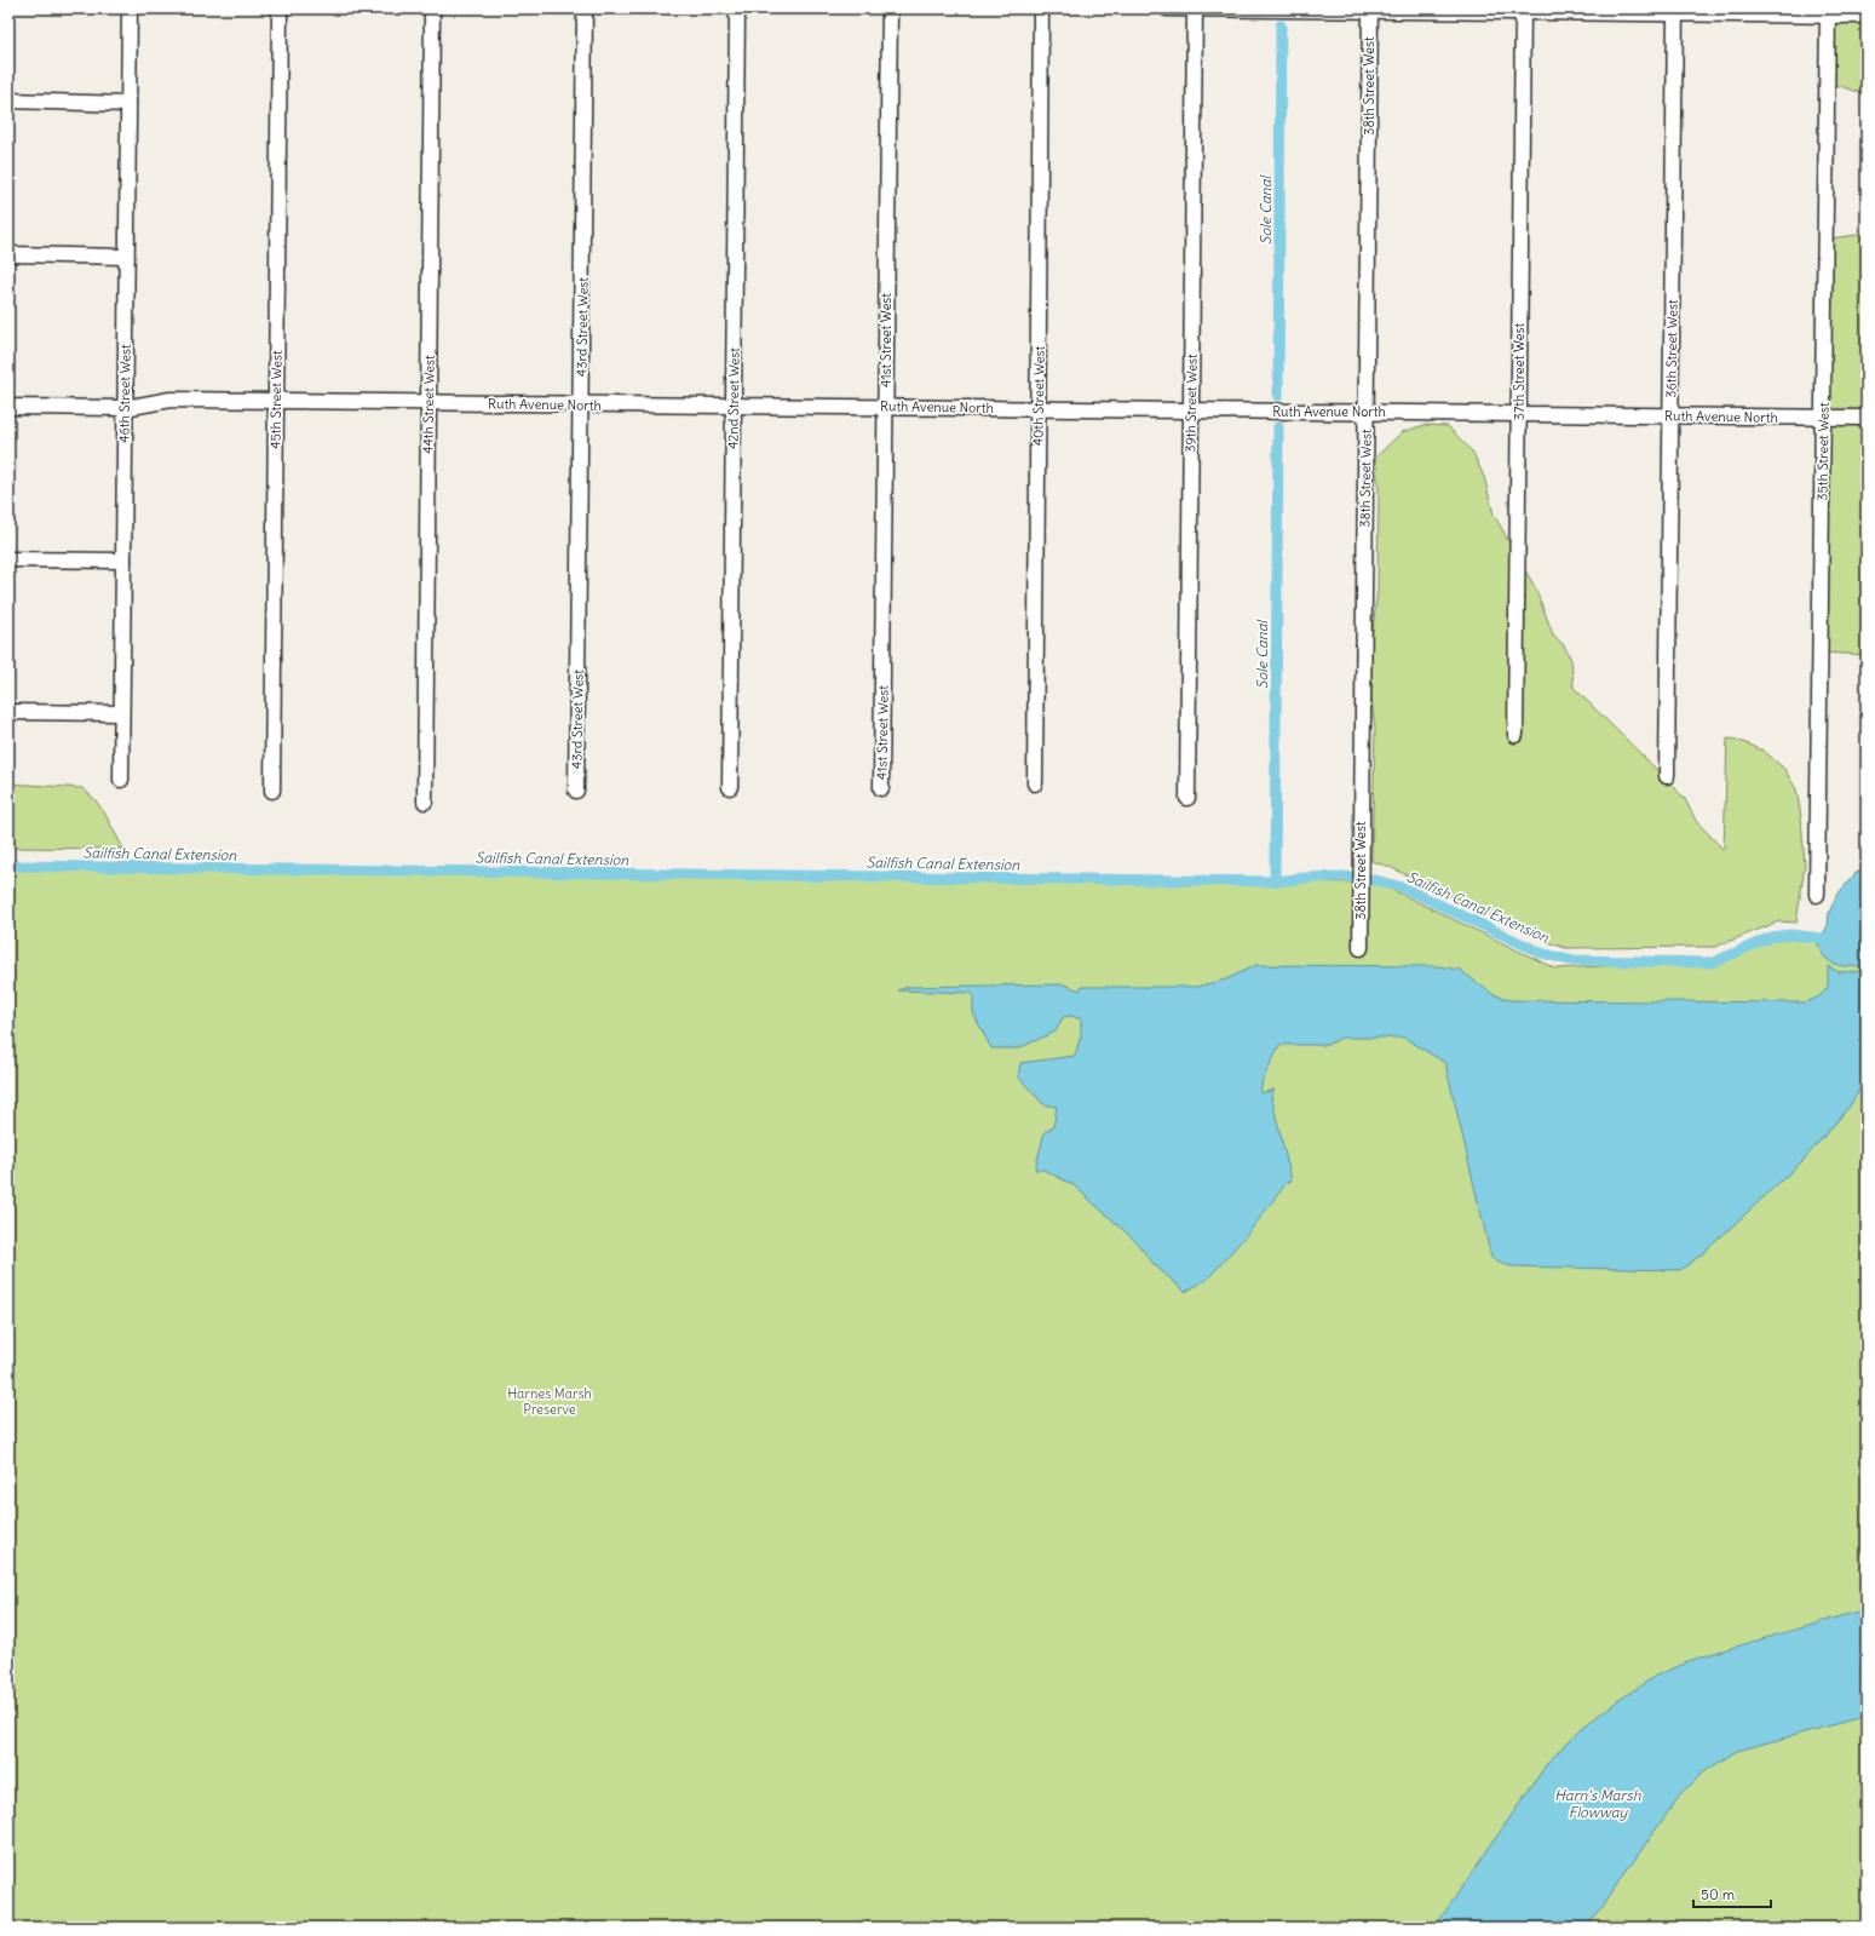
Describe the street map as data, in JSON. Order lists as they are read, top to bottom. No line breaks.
{"streets":{"street":["38th Street West","43rd Street West","41st Street West","36th Street West","37th Street West","46th Street West","40th Street West","42nd Street West","45th Street West","39th Street West","44th Street West","Ruth Avenue North","35th Street West"]},"crossings":[["38th Street West","Ruth Avenue North"],["43rd Street West","Ruth Avenue North"],["41st Street West","Ruth Avenue North"],["36th Street West","Ruth Avenue North"],["37th Street West","Ruth Avenue North"],["46th Street West","Ruth Avenue North"],["40th Street West","Ruth Avenue North"],["42nd Street West","Ruth Avenue North"],["45th Street West","Ruth Avenue North"],["39th Street West","Ruth Avenue North"],["44th Street West","Ruth Avenue North"],["Ruth Avenue North","35th Street West"]],"water":["Sole Canal","Sailfish Canal Extension","Harn's Marsh Flowway"],"parks":["Harnes Marsh Preserve"],"scale_bar":"50 m"}
